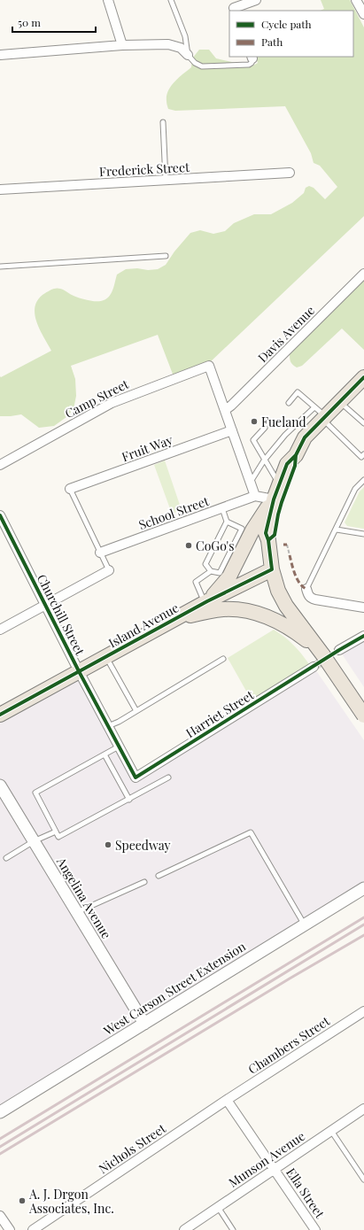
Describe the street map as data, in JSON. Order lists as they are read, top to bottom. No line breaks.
{"streets":{"main road":["Island Avenue"],"street":["Frederick Street","Davis Avenue","Camp Street","Fruit Way","School Street","Churchill Street","Harriet Street","Angelina Avenue","West Carson Street Extension","Chambers Street","Nichols Street","Munson Avenue","Ella Street"]},"crossings":[["Davis Avenue","Camp Street"],["Churchill Street","Island Avenue"],["Churchill Street","Harriet Street"],["Angelina Avenue","West Carson Street Extension"],["Chambers Street","Nichols Street"],["Chambers Street","Ella Street"],["Nichols Street","Ella Street"],["Munson Avenue","Ella Street"]],"places":["Fueland","CoGo's","Speedway","A. J. Drgon Associates, Inc."],"legend":["Cycle path","Path"],"scale_bar":"50 m"}
